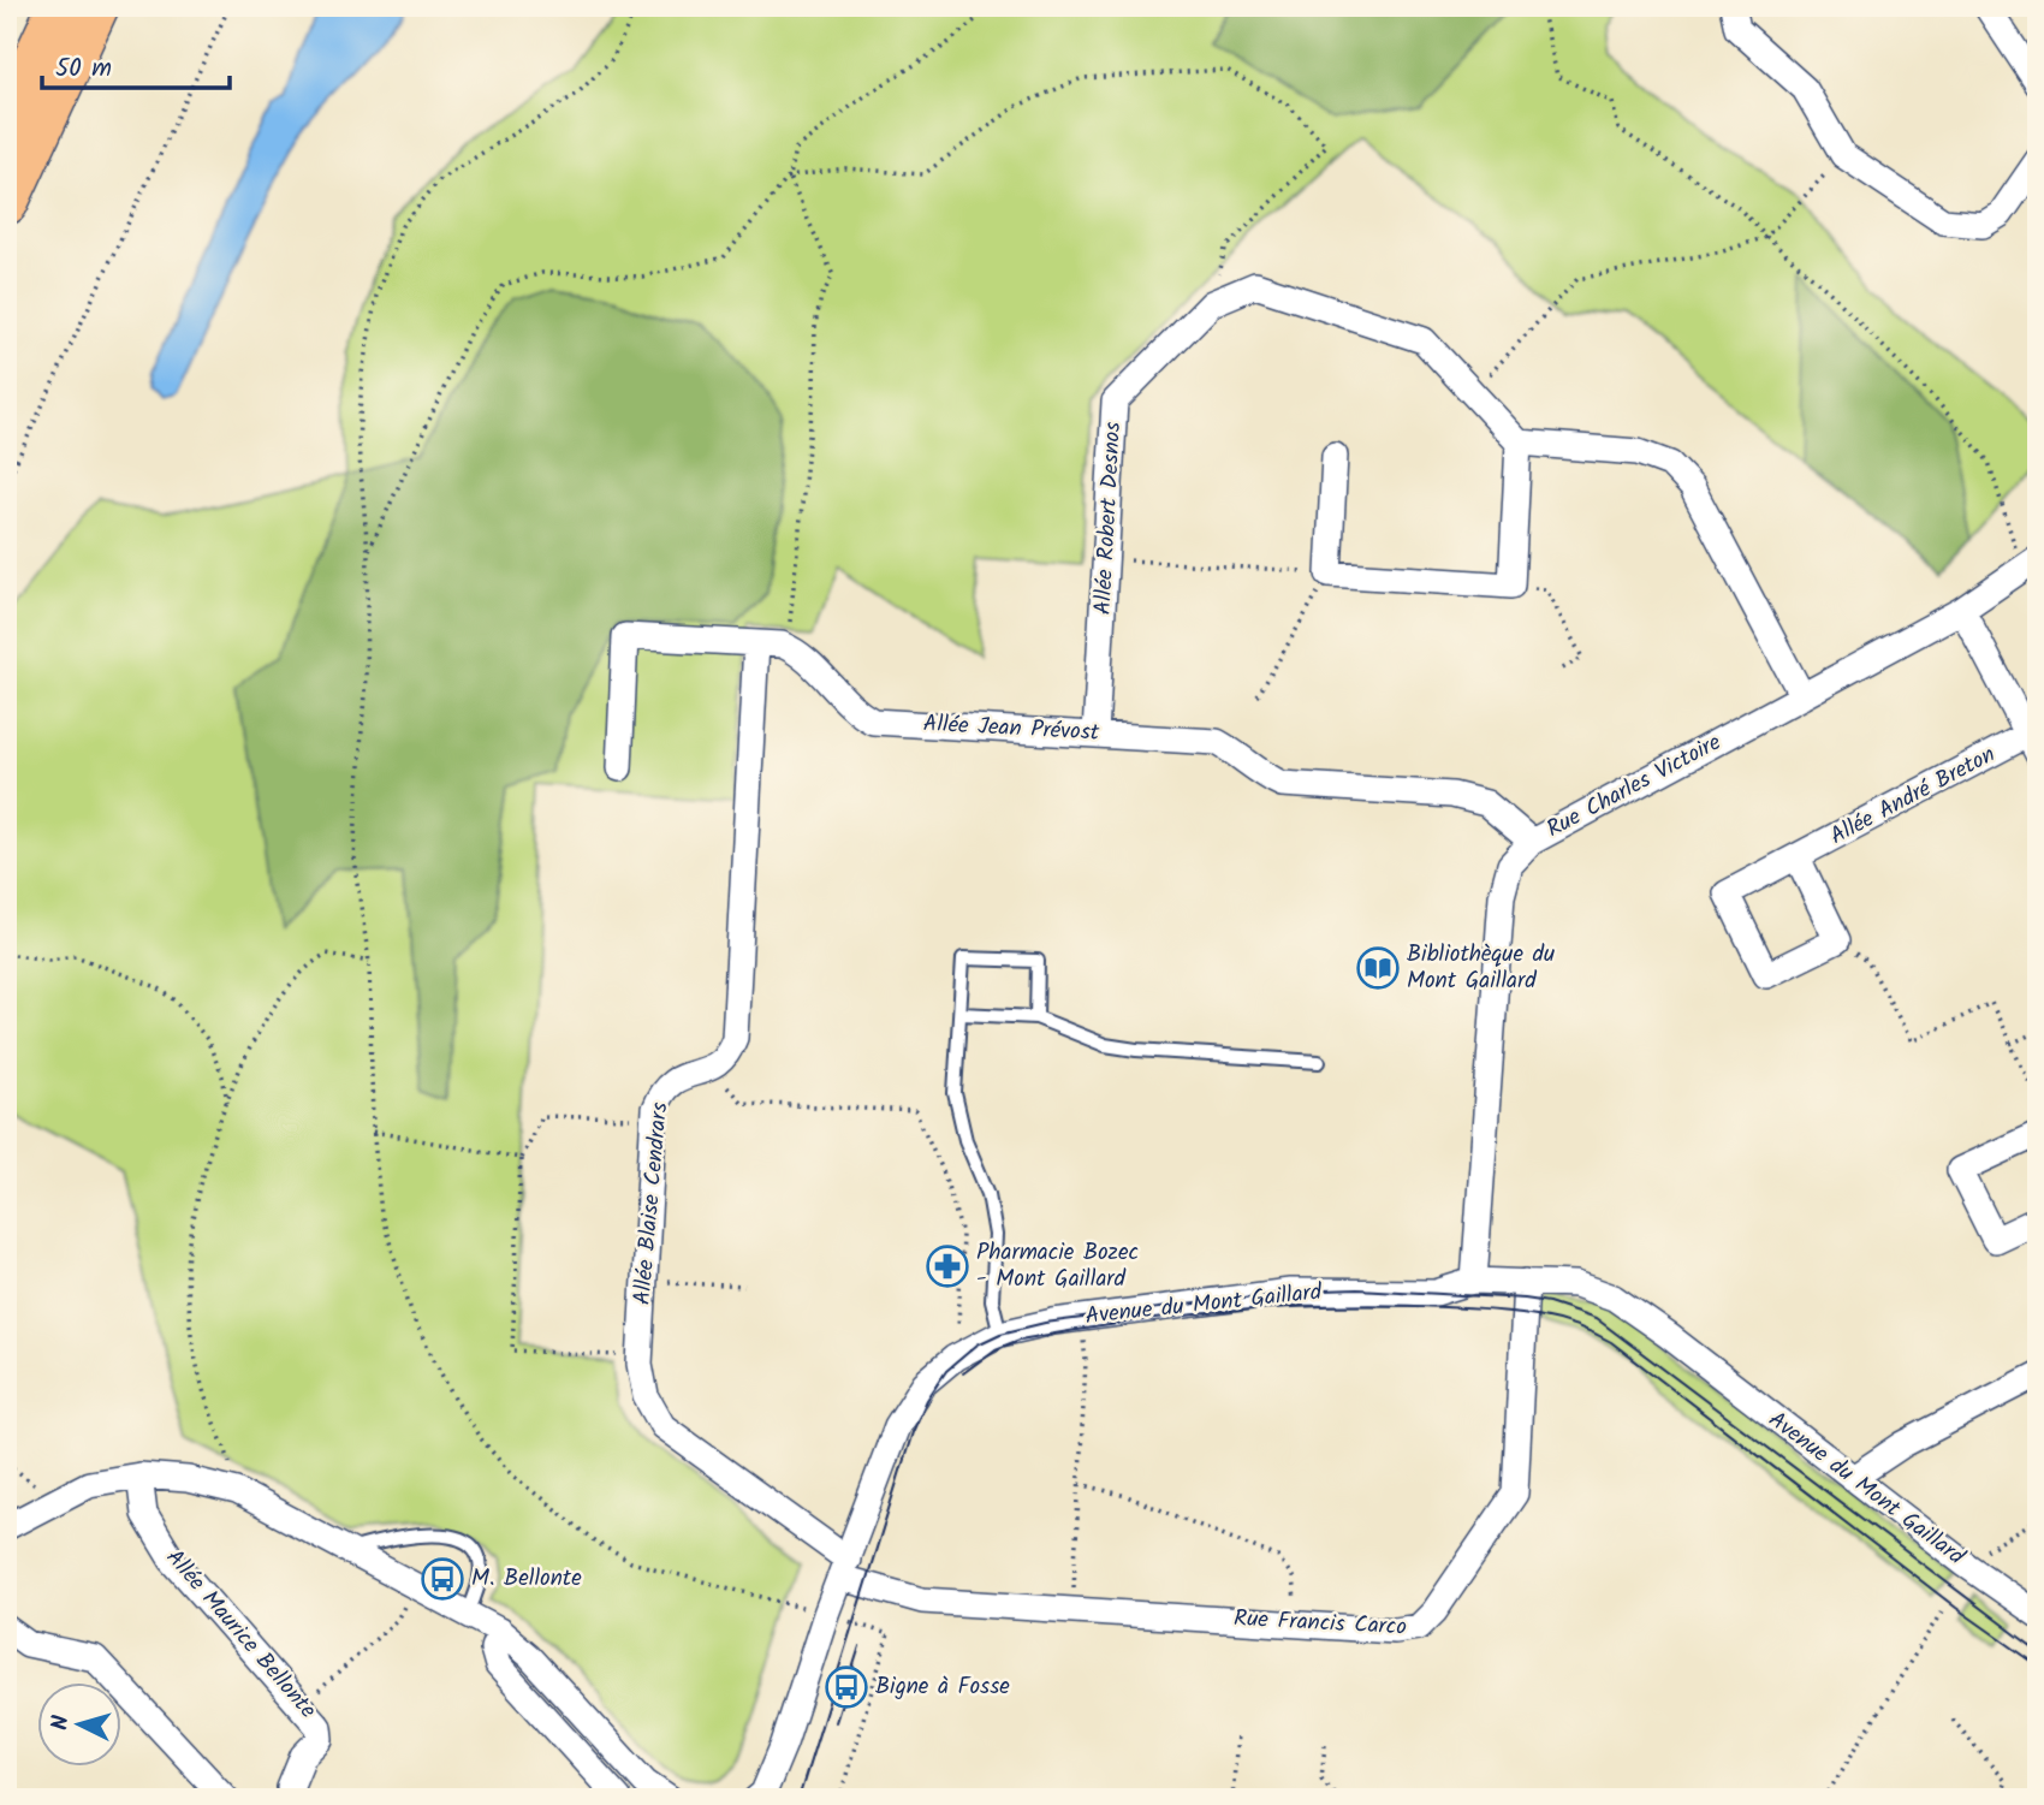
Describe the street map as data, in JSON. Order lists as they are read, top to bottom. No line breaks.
{"streets":{"street":["Allée Robert Desnos","Allée Jean Prévost","Rue Charles Victoire","Allée André Breton","Allée Blaise Cendrars","Avenue du Mont Gaillard","Rue Francis Carco","Allée Maurice Bellonte"]},"crossings":[["Allée Robert Desnos","Allée Jean Prévost"],["Allée Jean Prévost","Rue Charles Victoire"],["Rue Charles Victoire","Avenue du Mont Gaillard"],["Allée Blaise Cendrars","Avenue du Mont Gaillard"],["Allée Blaise Cendrars","Rue Francis Carco"],["Avenue du Mont Gaillard","Rue Francis Carco"]],"places":{"library":["Bibliothèque du Mont Gaillard"],"pharmacy":["Pharmacie Bozec - Mont Gaillard"],"bus stop":["M. Bellonte","Bigne à Fosse"]},"scale_bar":"50 m","north":"left"}
